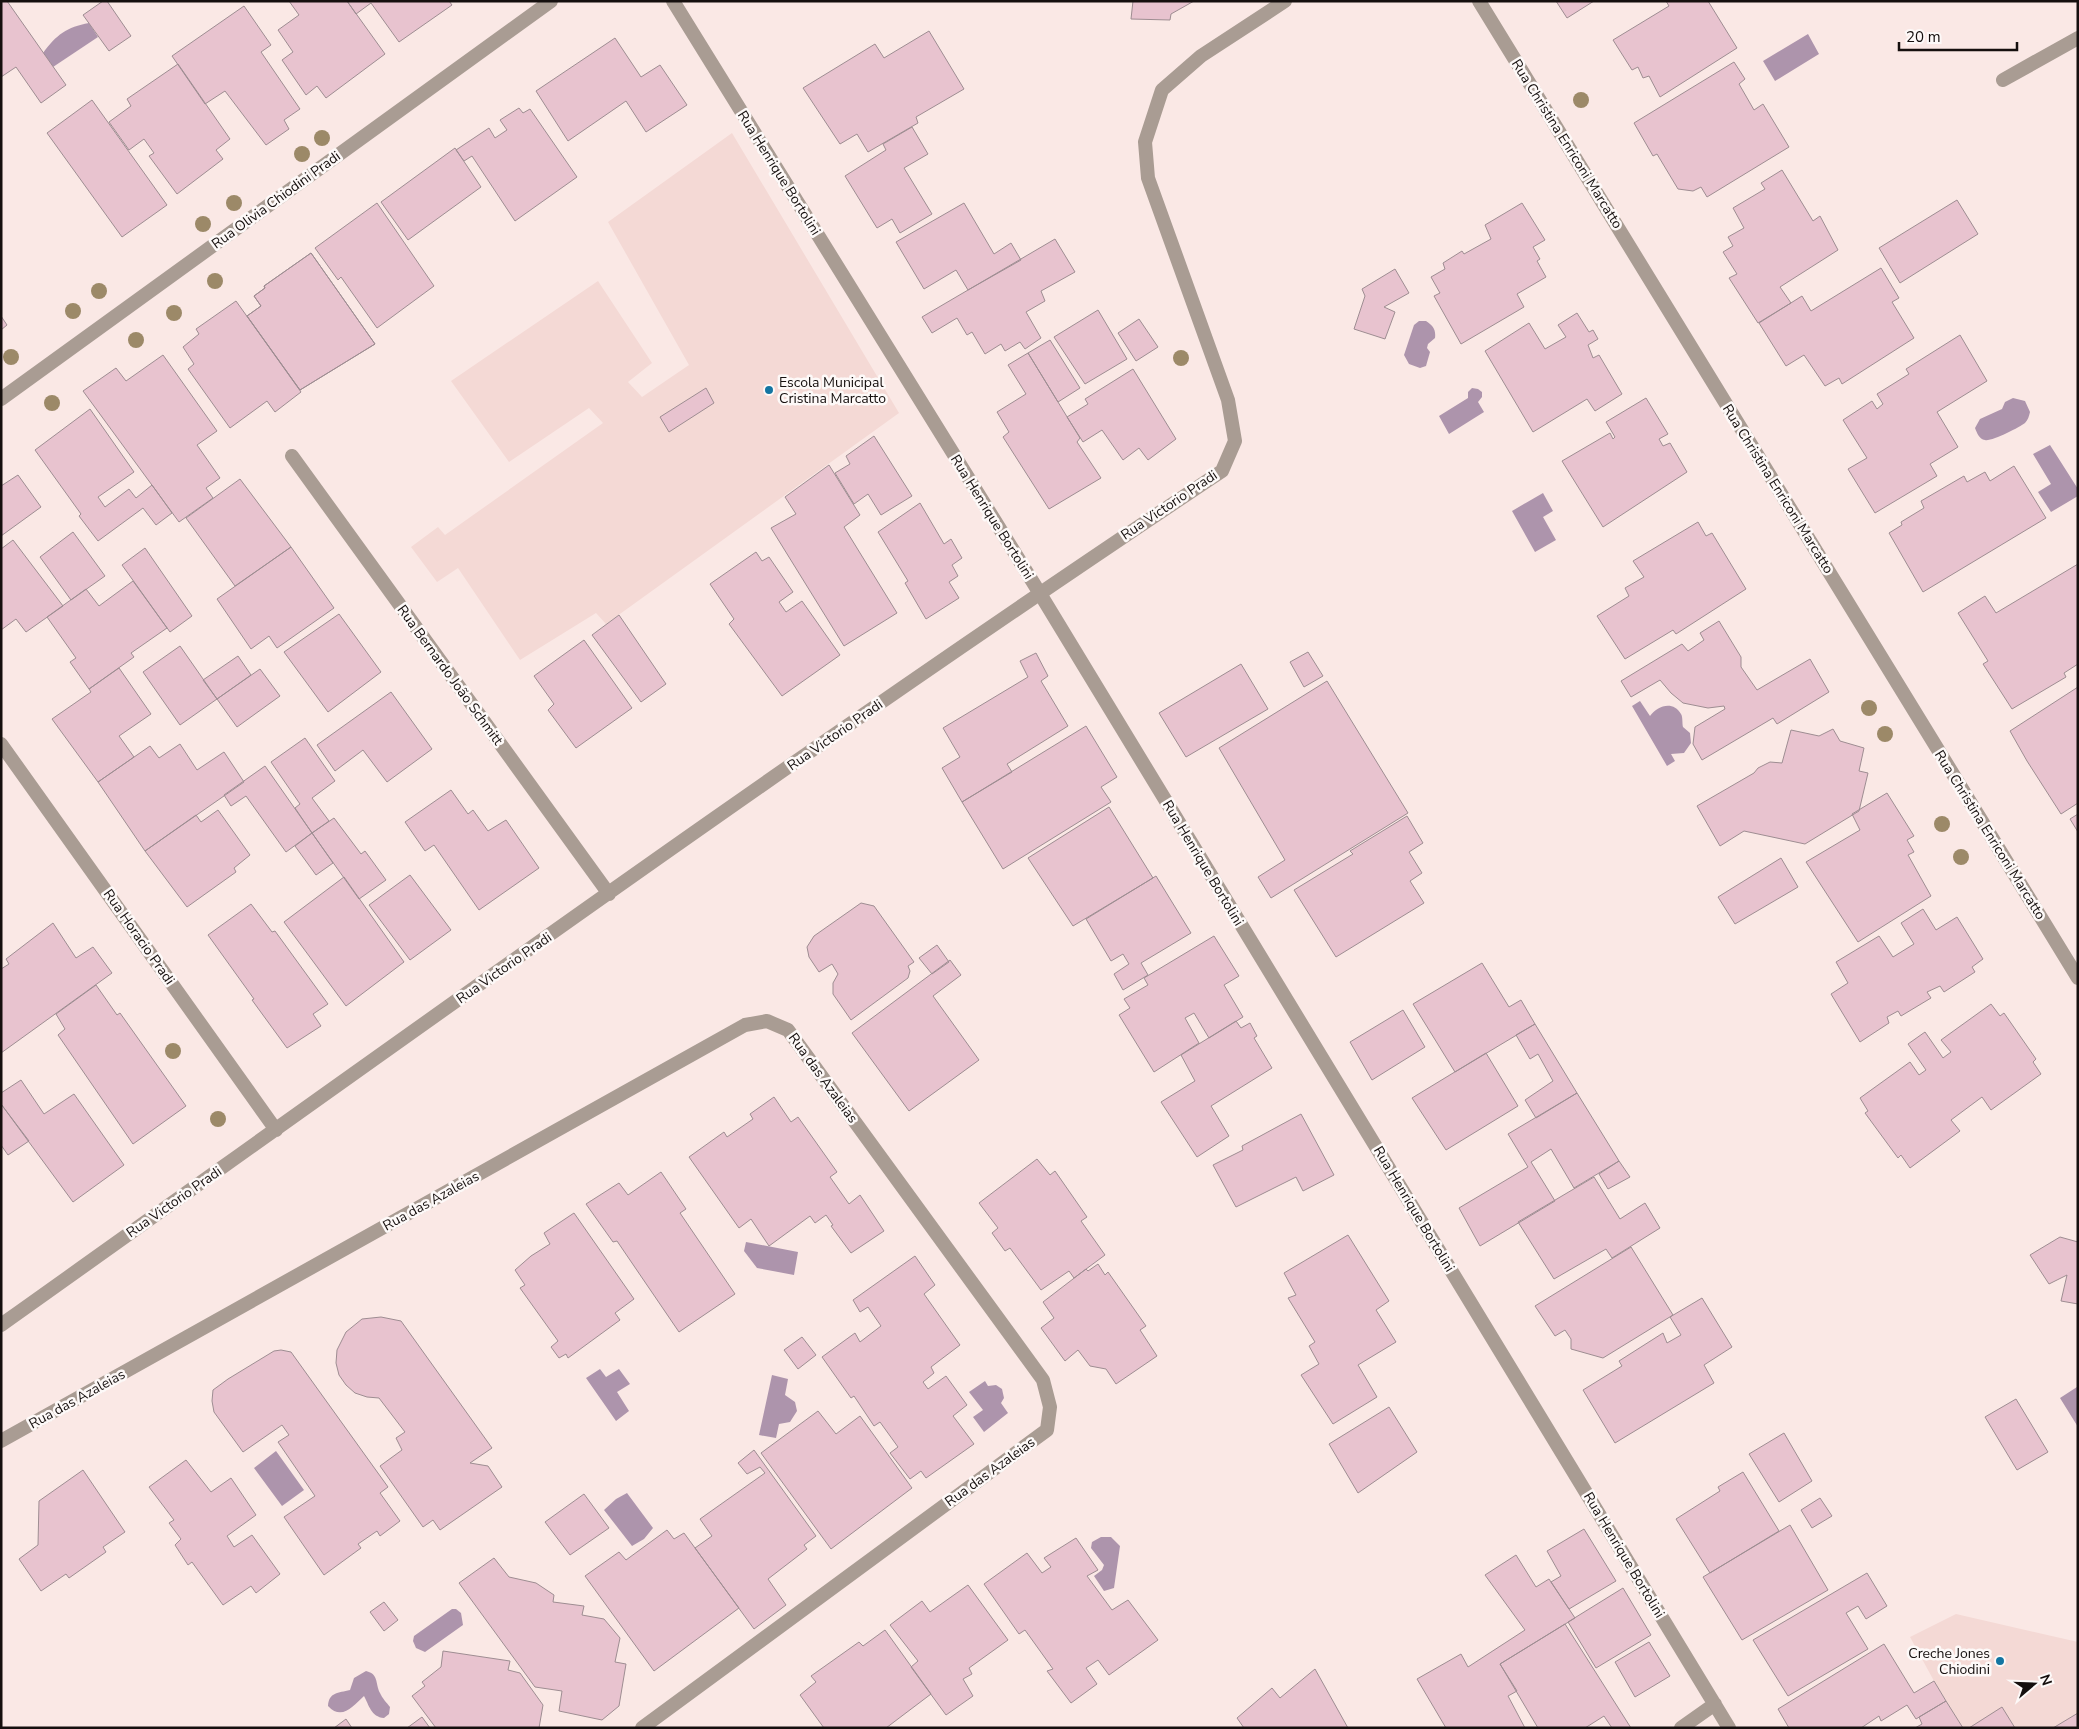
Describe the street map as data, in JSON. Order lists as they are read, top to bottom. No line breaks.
{"streets":{"street":["Rua Christina Enriconi Marcatto","Rua Henrique Bortolini","Rua Olivia Chiodini Pradi","Rua Victorio Pradi","Rua Bernardo João Schmitt","Rua Horacio Pradi","Rua das Azaleias"]},"crossings":[["Rua Henrique Bortolini","Rua Victorio Pradi"],["Rua Victorio Pradi","Rua Bernardo João Schmitt"],["Rua Victorio Pradi","Rua Horacio Pradi"]],"places":["Escola Municipal Cristina Marcatto","Creche Jones Chiodini"],"scale_bar":"20 m","north":"right"}
